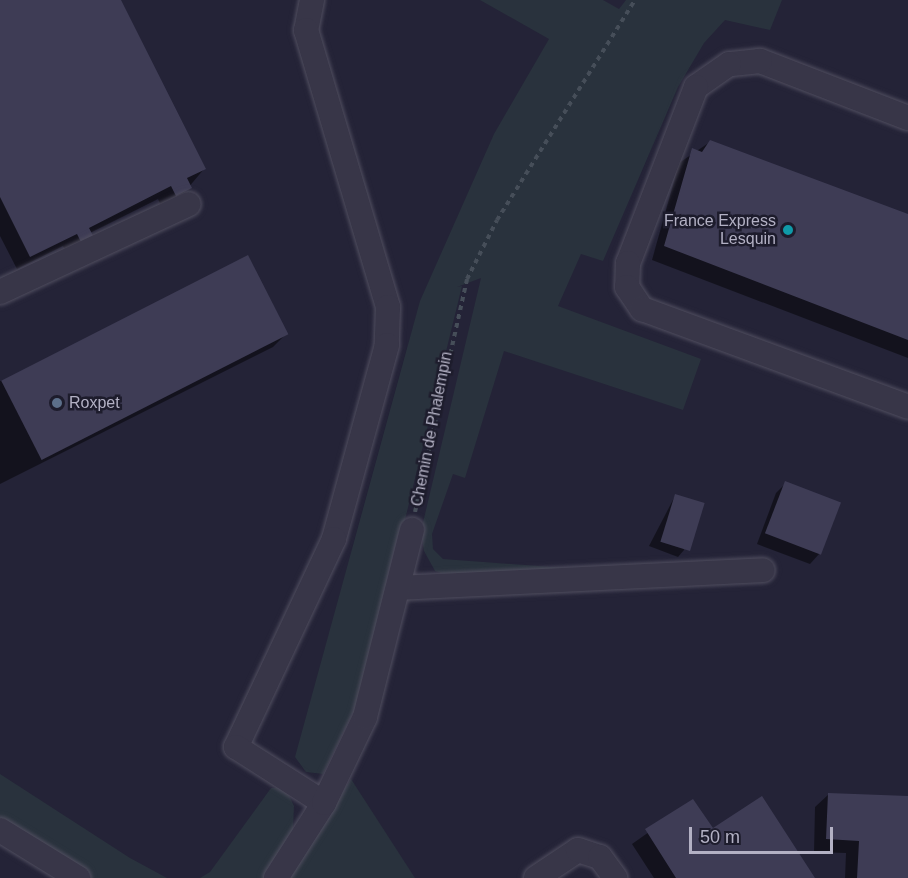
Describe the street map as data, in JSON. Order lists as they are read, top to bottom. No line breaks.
{"streets":{"street":["Chemin de Phalempin"]},"places":["France Express Lesquin","Roxpet"],"scale_bar":"50 m"}
